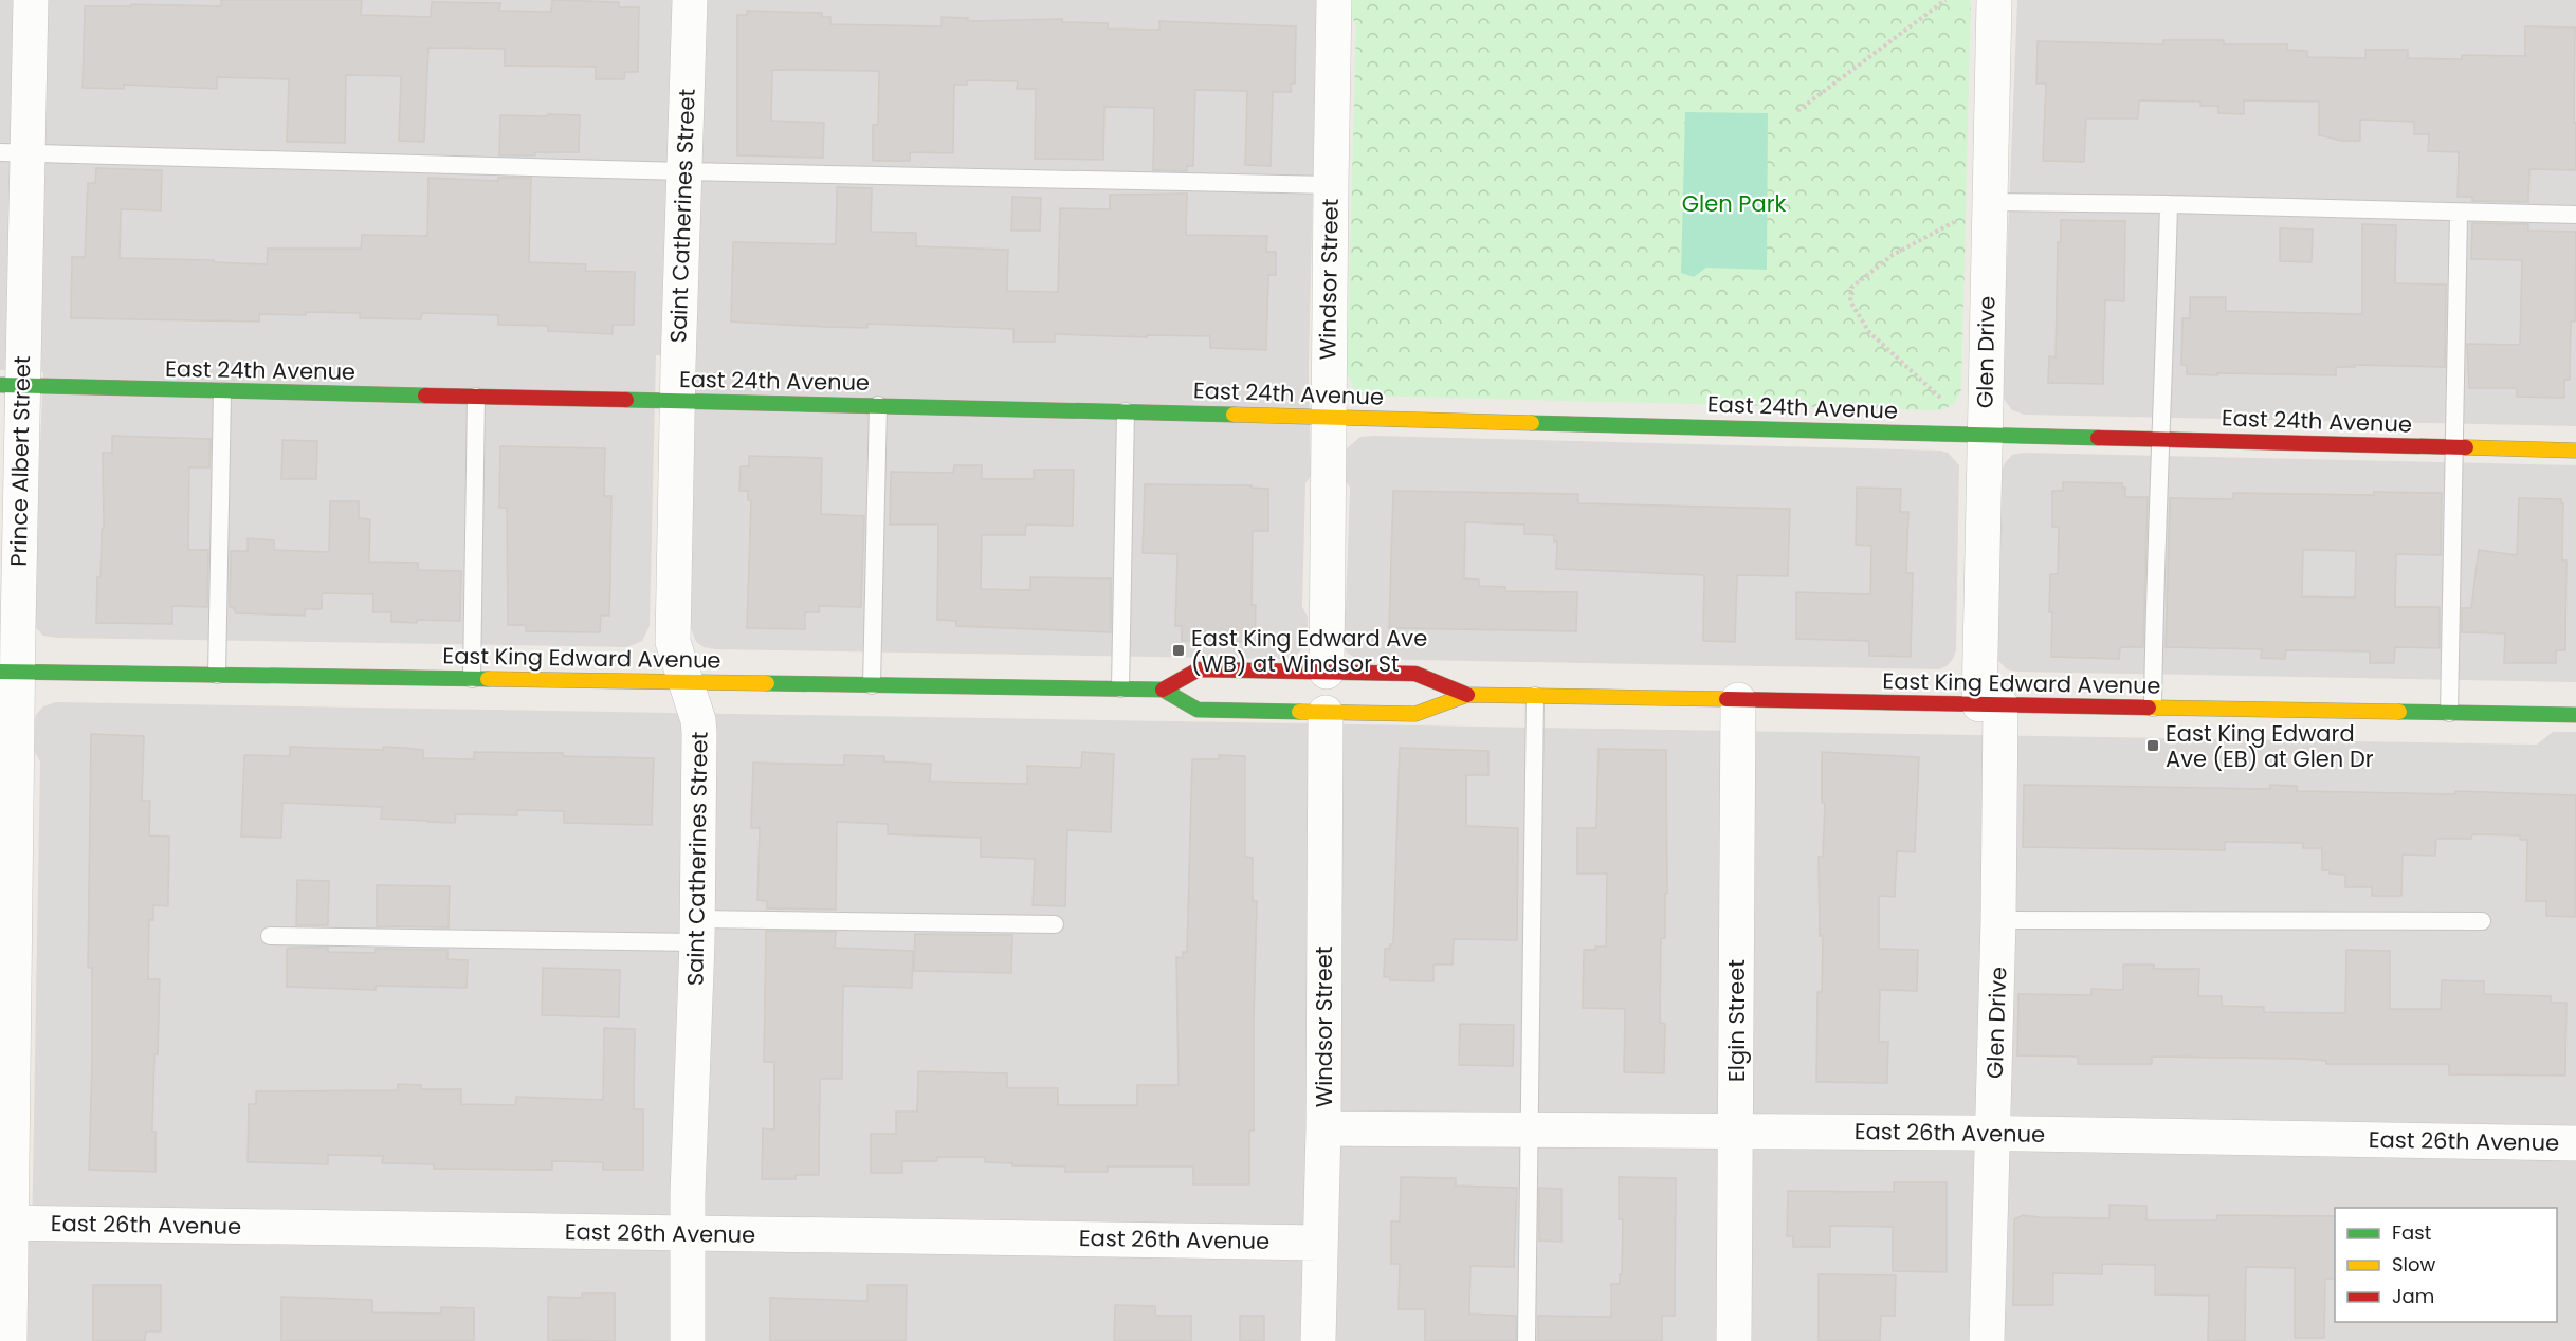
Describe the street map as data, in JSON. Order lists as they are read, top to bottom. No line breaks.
{"streets":{"main road":["East 24th Avenue","East King Edward Avenue"],"street":["Saint Catherines Street","Windsor Street","Glen Drive","Prince Albert Street","Elgin Street","East 26th Avenue"]},"crossings":[["Saint Catherines Street","East 24th Avenue"],["Saint Catherines Street","East King Edward Avenue"],["Saint Catherines Street","East 26th Avenue"],["Windsor Street","East 24th Avenue"],["Windsor Street","East King Edward Avenue"],["Windsor Street","East 26th Avenue"],["Glen Drive","East 24th Avenue"],["Glen Drive","East King Edward Avenue"],["Glen Drive","East 26th Avenue"],["East 24th Avenue","Prince Albert Street"],["Prince Albert Street","East King Edward Avenue"],["Prince Albert Street","East 26th Avenue"],["East King Edward Avenue","Elgin Street"],["Elgin Street","East 26th Avenue"]],"parks":["Glen Park"],"places":{"transit":["East King Edward Ave (WB) at Windsor St","East King Edward Ave (EB) at Glen Dr"]},"legend":["Fast","Slow","Jam"]}
